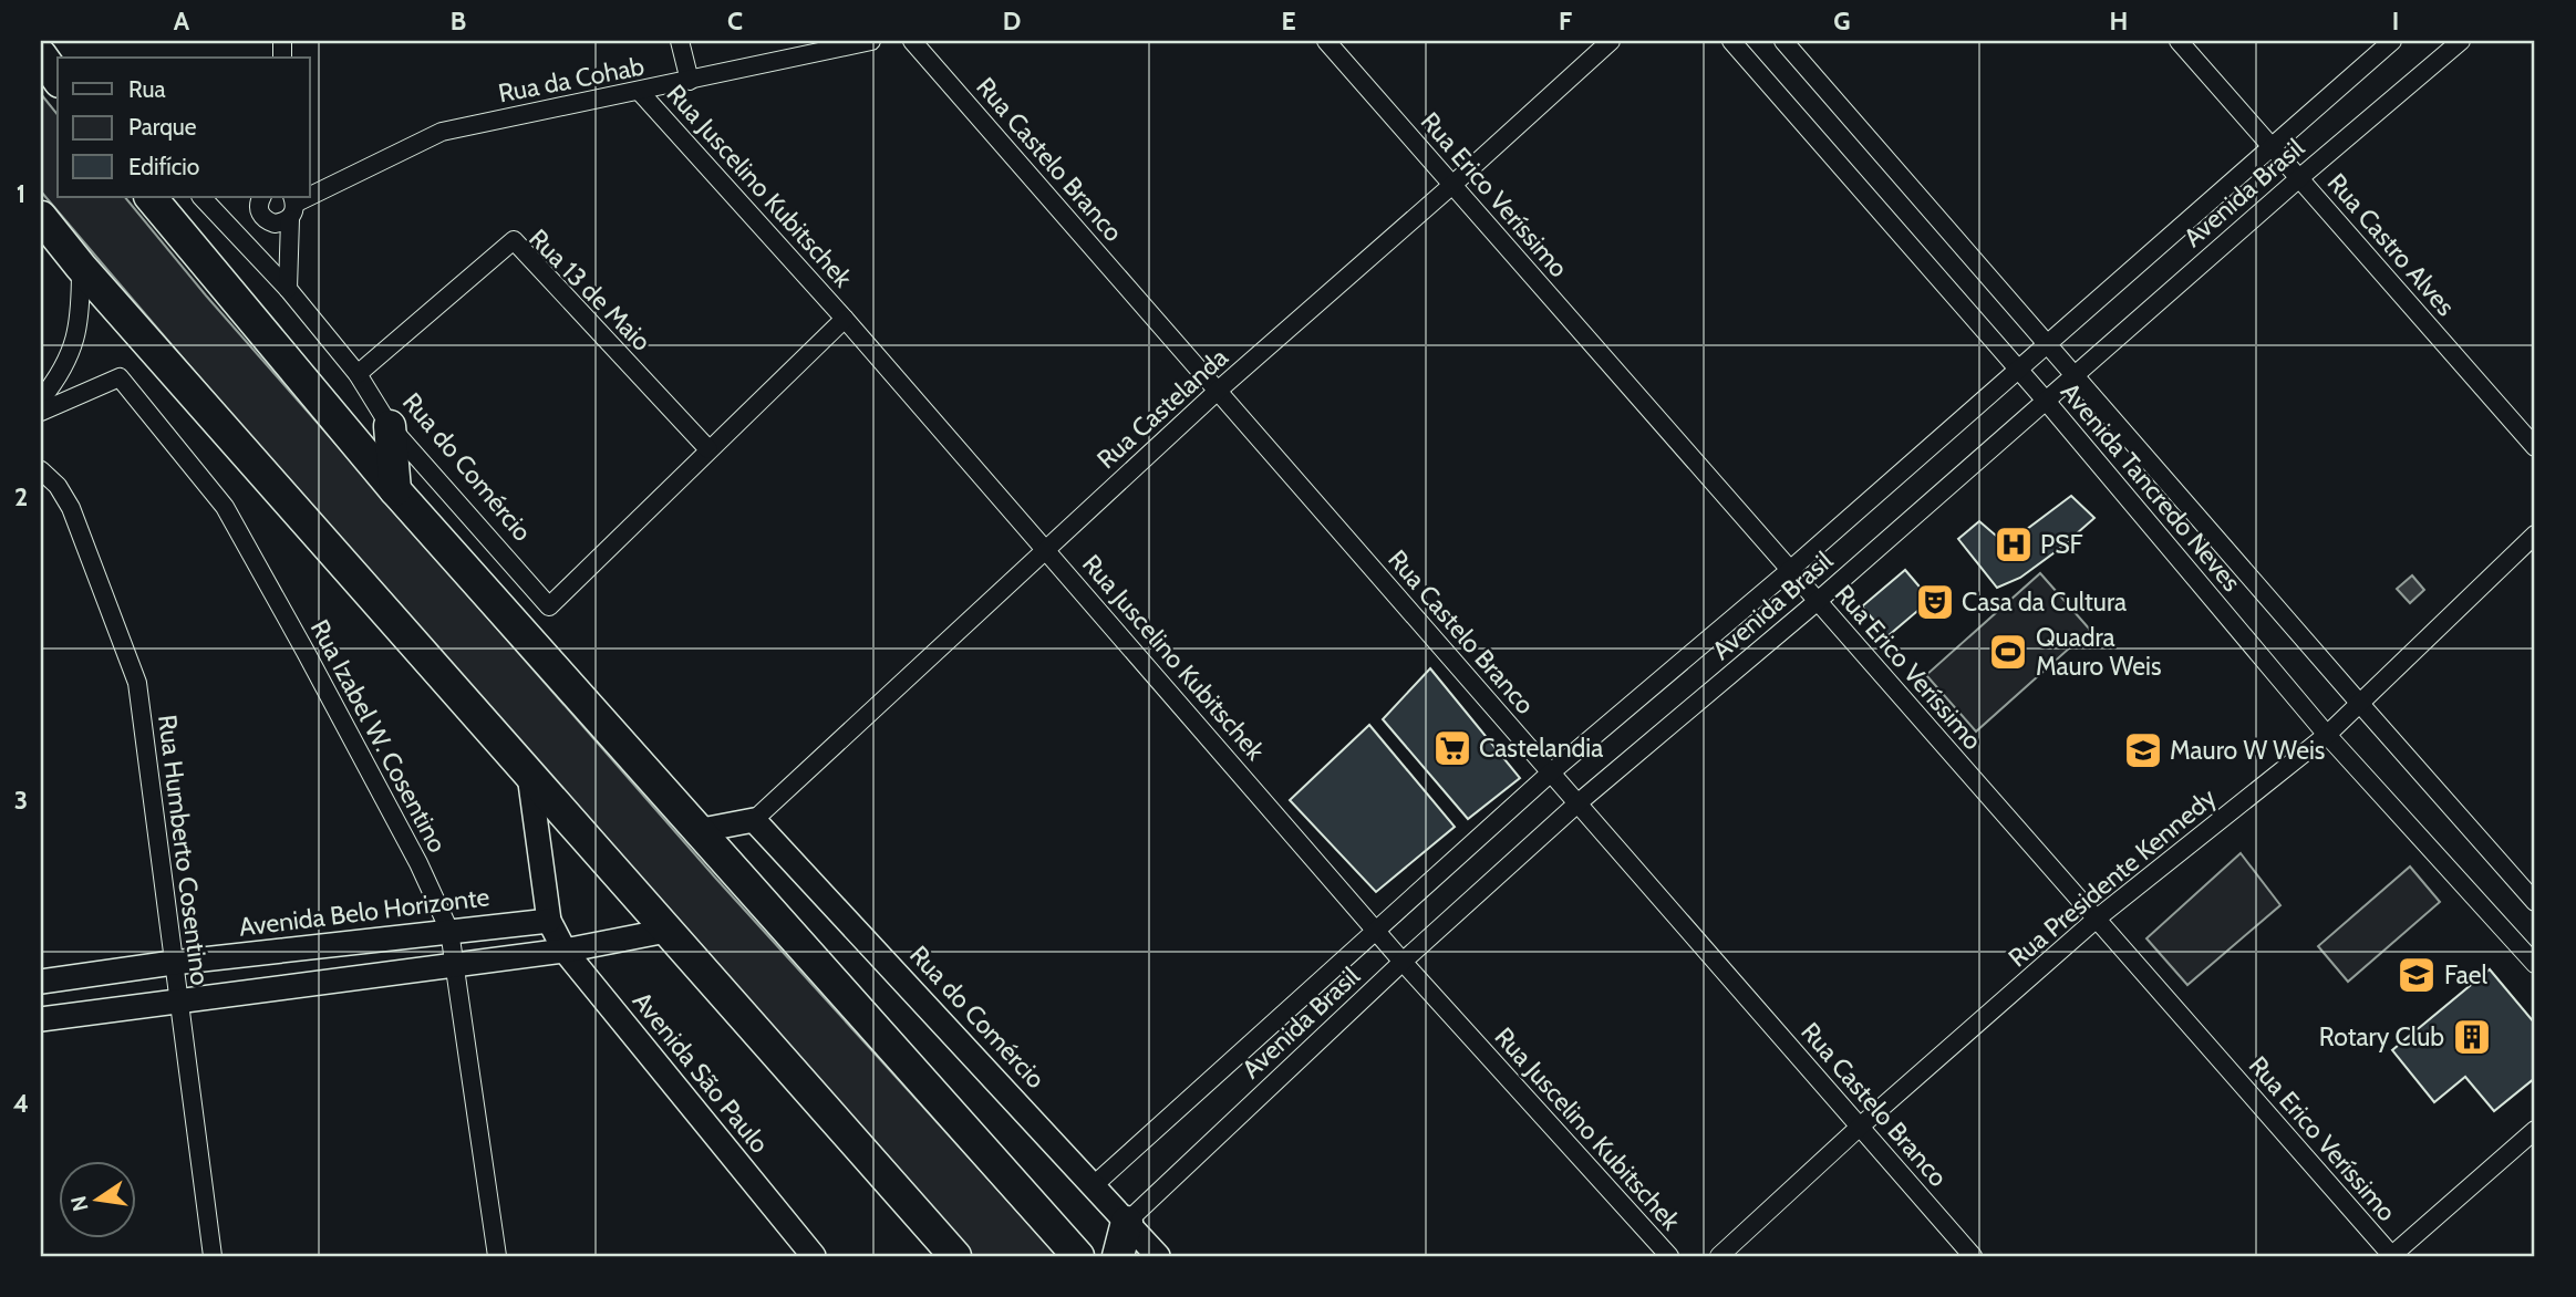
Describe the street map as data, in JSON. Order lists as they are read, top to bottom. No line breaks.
{"streets":{"street":["Rua da Cohab","Rua Castelo Branco","Rua Juscelino Kubitschek","Avenida Brasil","Rua Erico Veríssimo","Rua Castro Alves","Rua 13 de Maio","Rua Castelanda","Rua do Comércio","Avenida Tancredo Neves","Rua Izabel W. Cosentino","Rua Humberto Cosentino","Rua Presidente Kennedy","Avenida Belo Horizonte","Avenida São Paulo"]},"crossings":[["Rua da Cohab","Rua Juscelino Kubitschek"],["Rua Castelo Branco","Avenida Brasil"],["Rua Castelo Branco","Rua Castelanda"],["Rua Castelo Branco","Rua Presidente Kennedy"],["Rua Juscelino Kubitschek","Avenida Brasil"],["Rua Juscelino Kubitschek","Rua Castelanda"],["Avenida Brasil","Rua Erico Veríssimo"],["Avenida Brasil","Rua Castro Alves"],["Avenida Brasil","Rua do Comércio"],["Avenida Brasil","Avenida Tancredo Neves"],["Rua Erico Veríssimo","Rua Castelanda"],["Rua Erico Veríssimo","Rua Presidente Kennedy"],["Rua 13 de Maio","Rua do Comércio"],["Rua Castelanda","Rua do Comércio"],["Avenida Tancredo Neves","Rua Presidente Kennedy"],["Rua Izabel W. Cosentino","Avenida Belo Horizonte"],["Rua Humberto Cosentino","Avenida Belo Horizonte"],["Avenida Belo Horizonte","Avenida São Paulo"]],"places":{"hospital":["PSF"],"theatre":["Casa da Cultura"],"sports":["Quadra Mauro Weis"],"supermarket":["Castelandia"],"school or university":["Mauro W Weis","Fael"],"building":["Rotary Club"]},"legend":["Rua","Parque","Edifício"],"north":"left","grid":{"columns":["A","B","C","D","E","F","G","H","I"],"rows":["1","2","3","4"]}}
